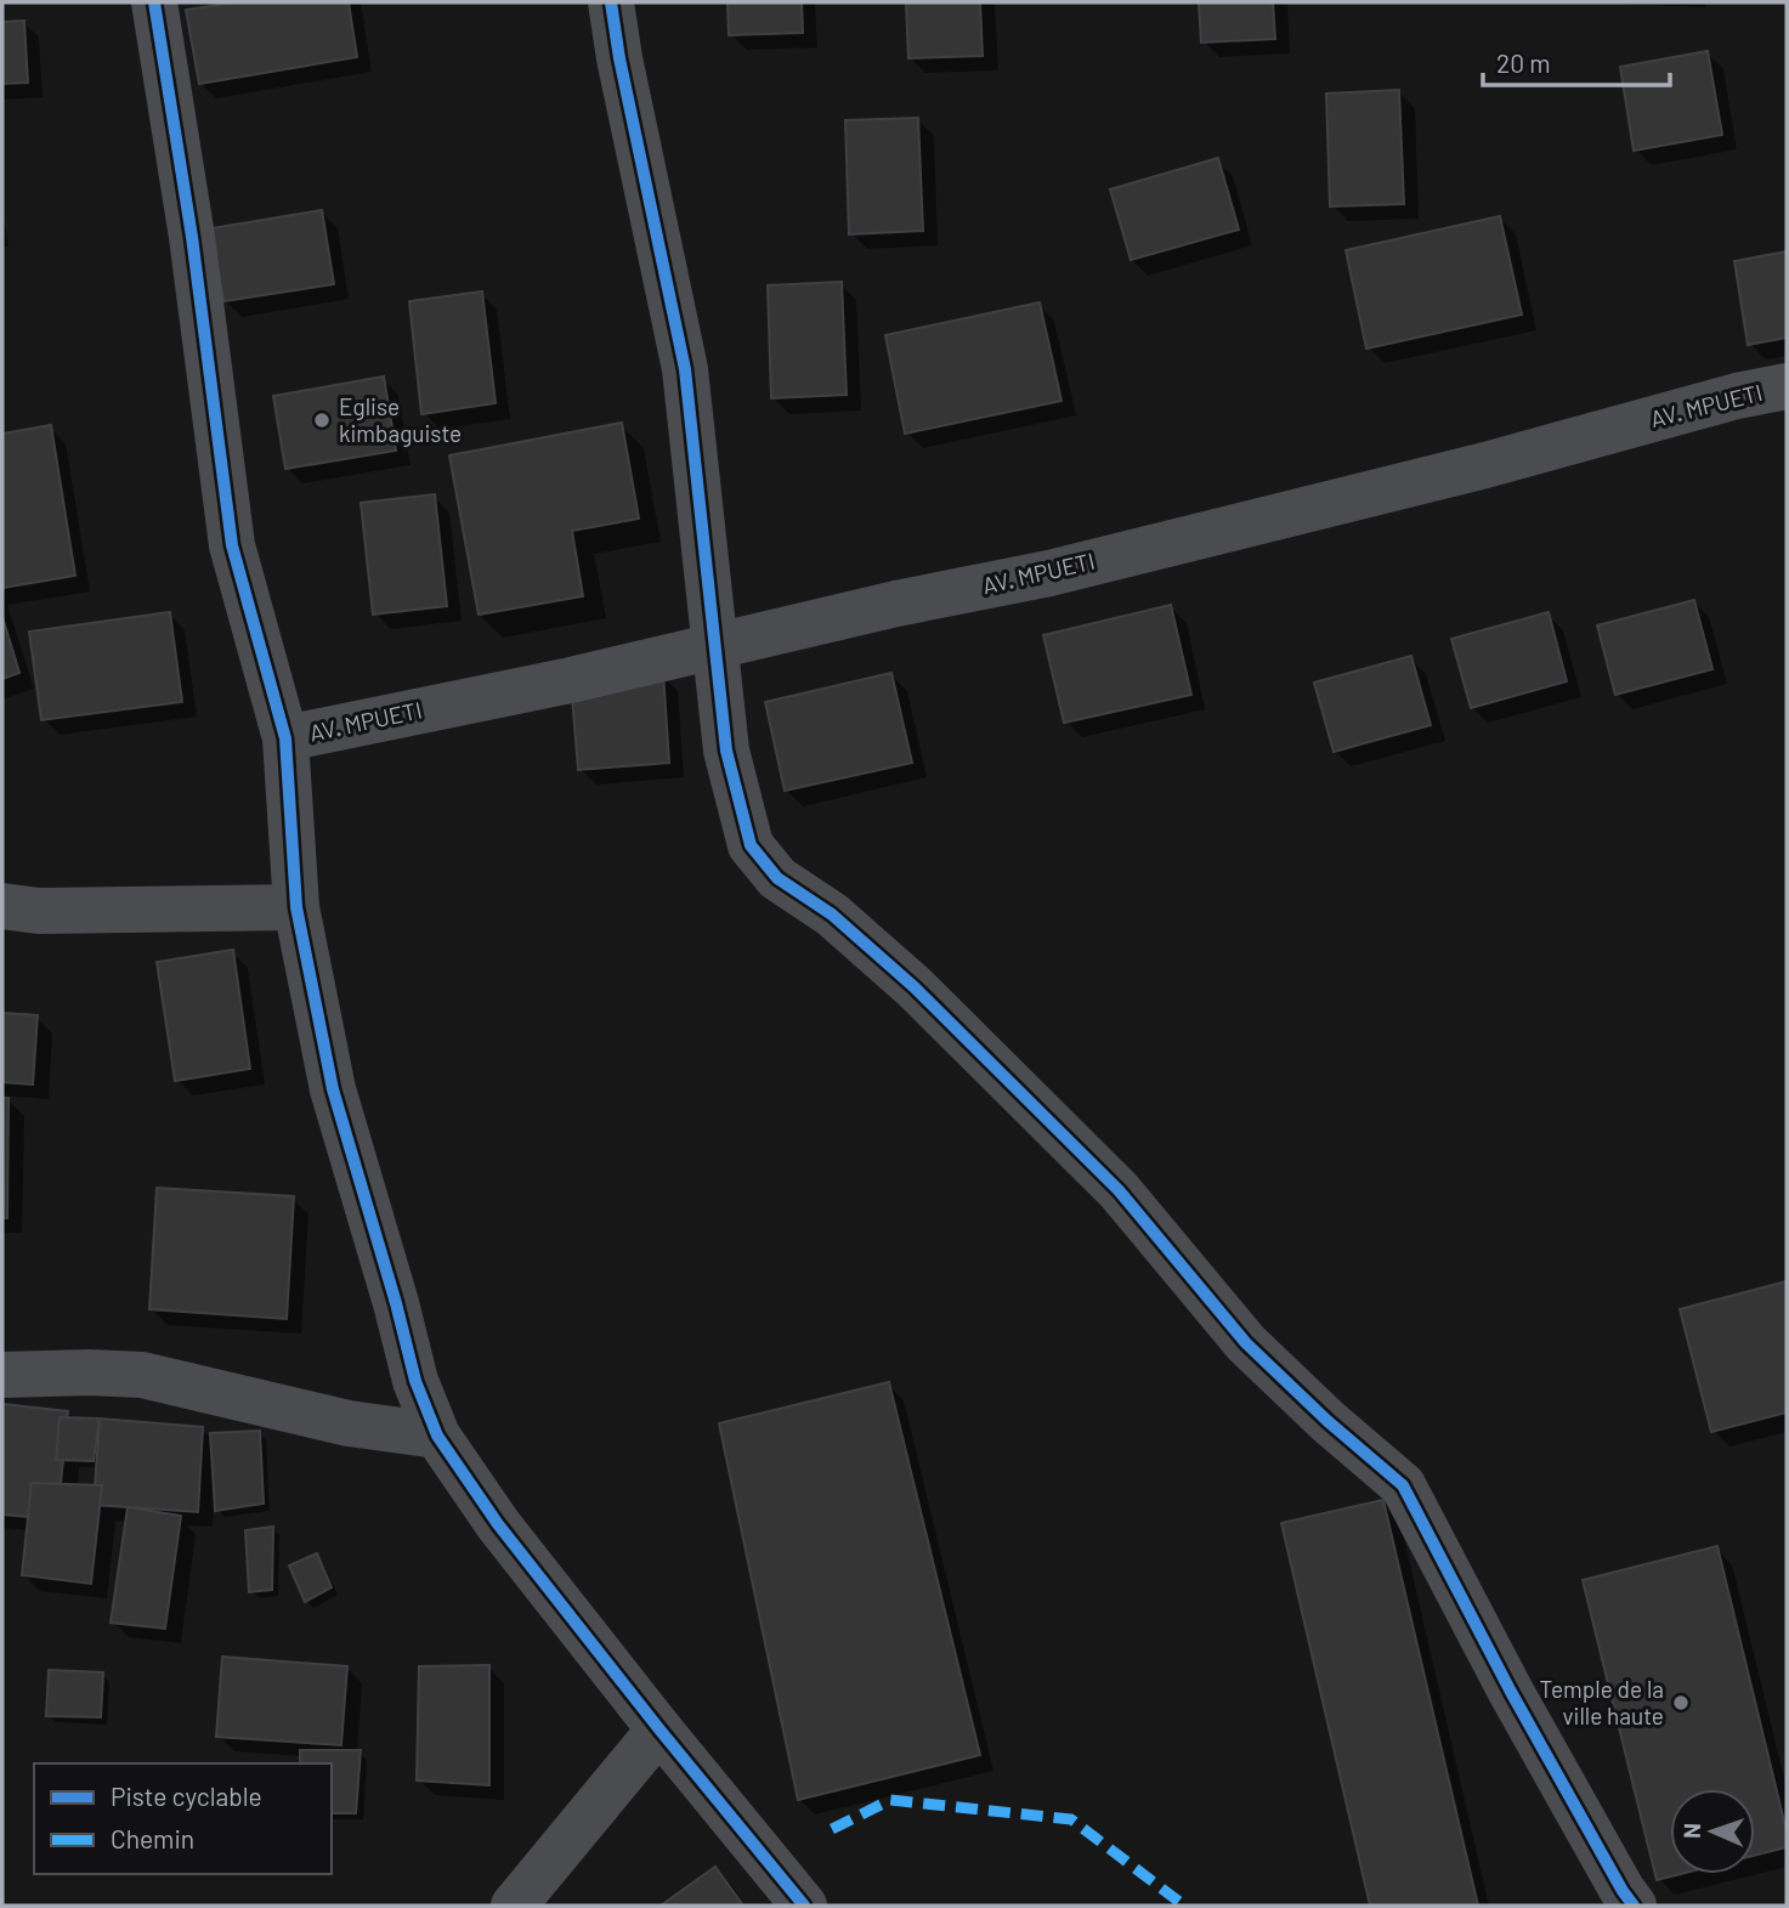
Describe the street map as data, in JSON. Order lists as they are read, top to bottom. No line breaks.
{"streets":{"street":["AV. MPUETI"]},"places":["Eglise kimbaguiste","Temple de la ville haute"],"legend":["Piste cyclable","Chemin"],"scale_bar":"20 m","north":"left"}
